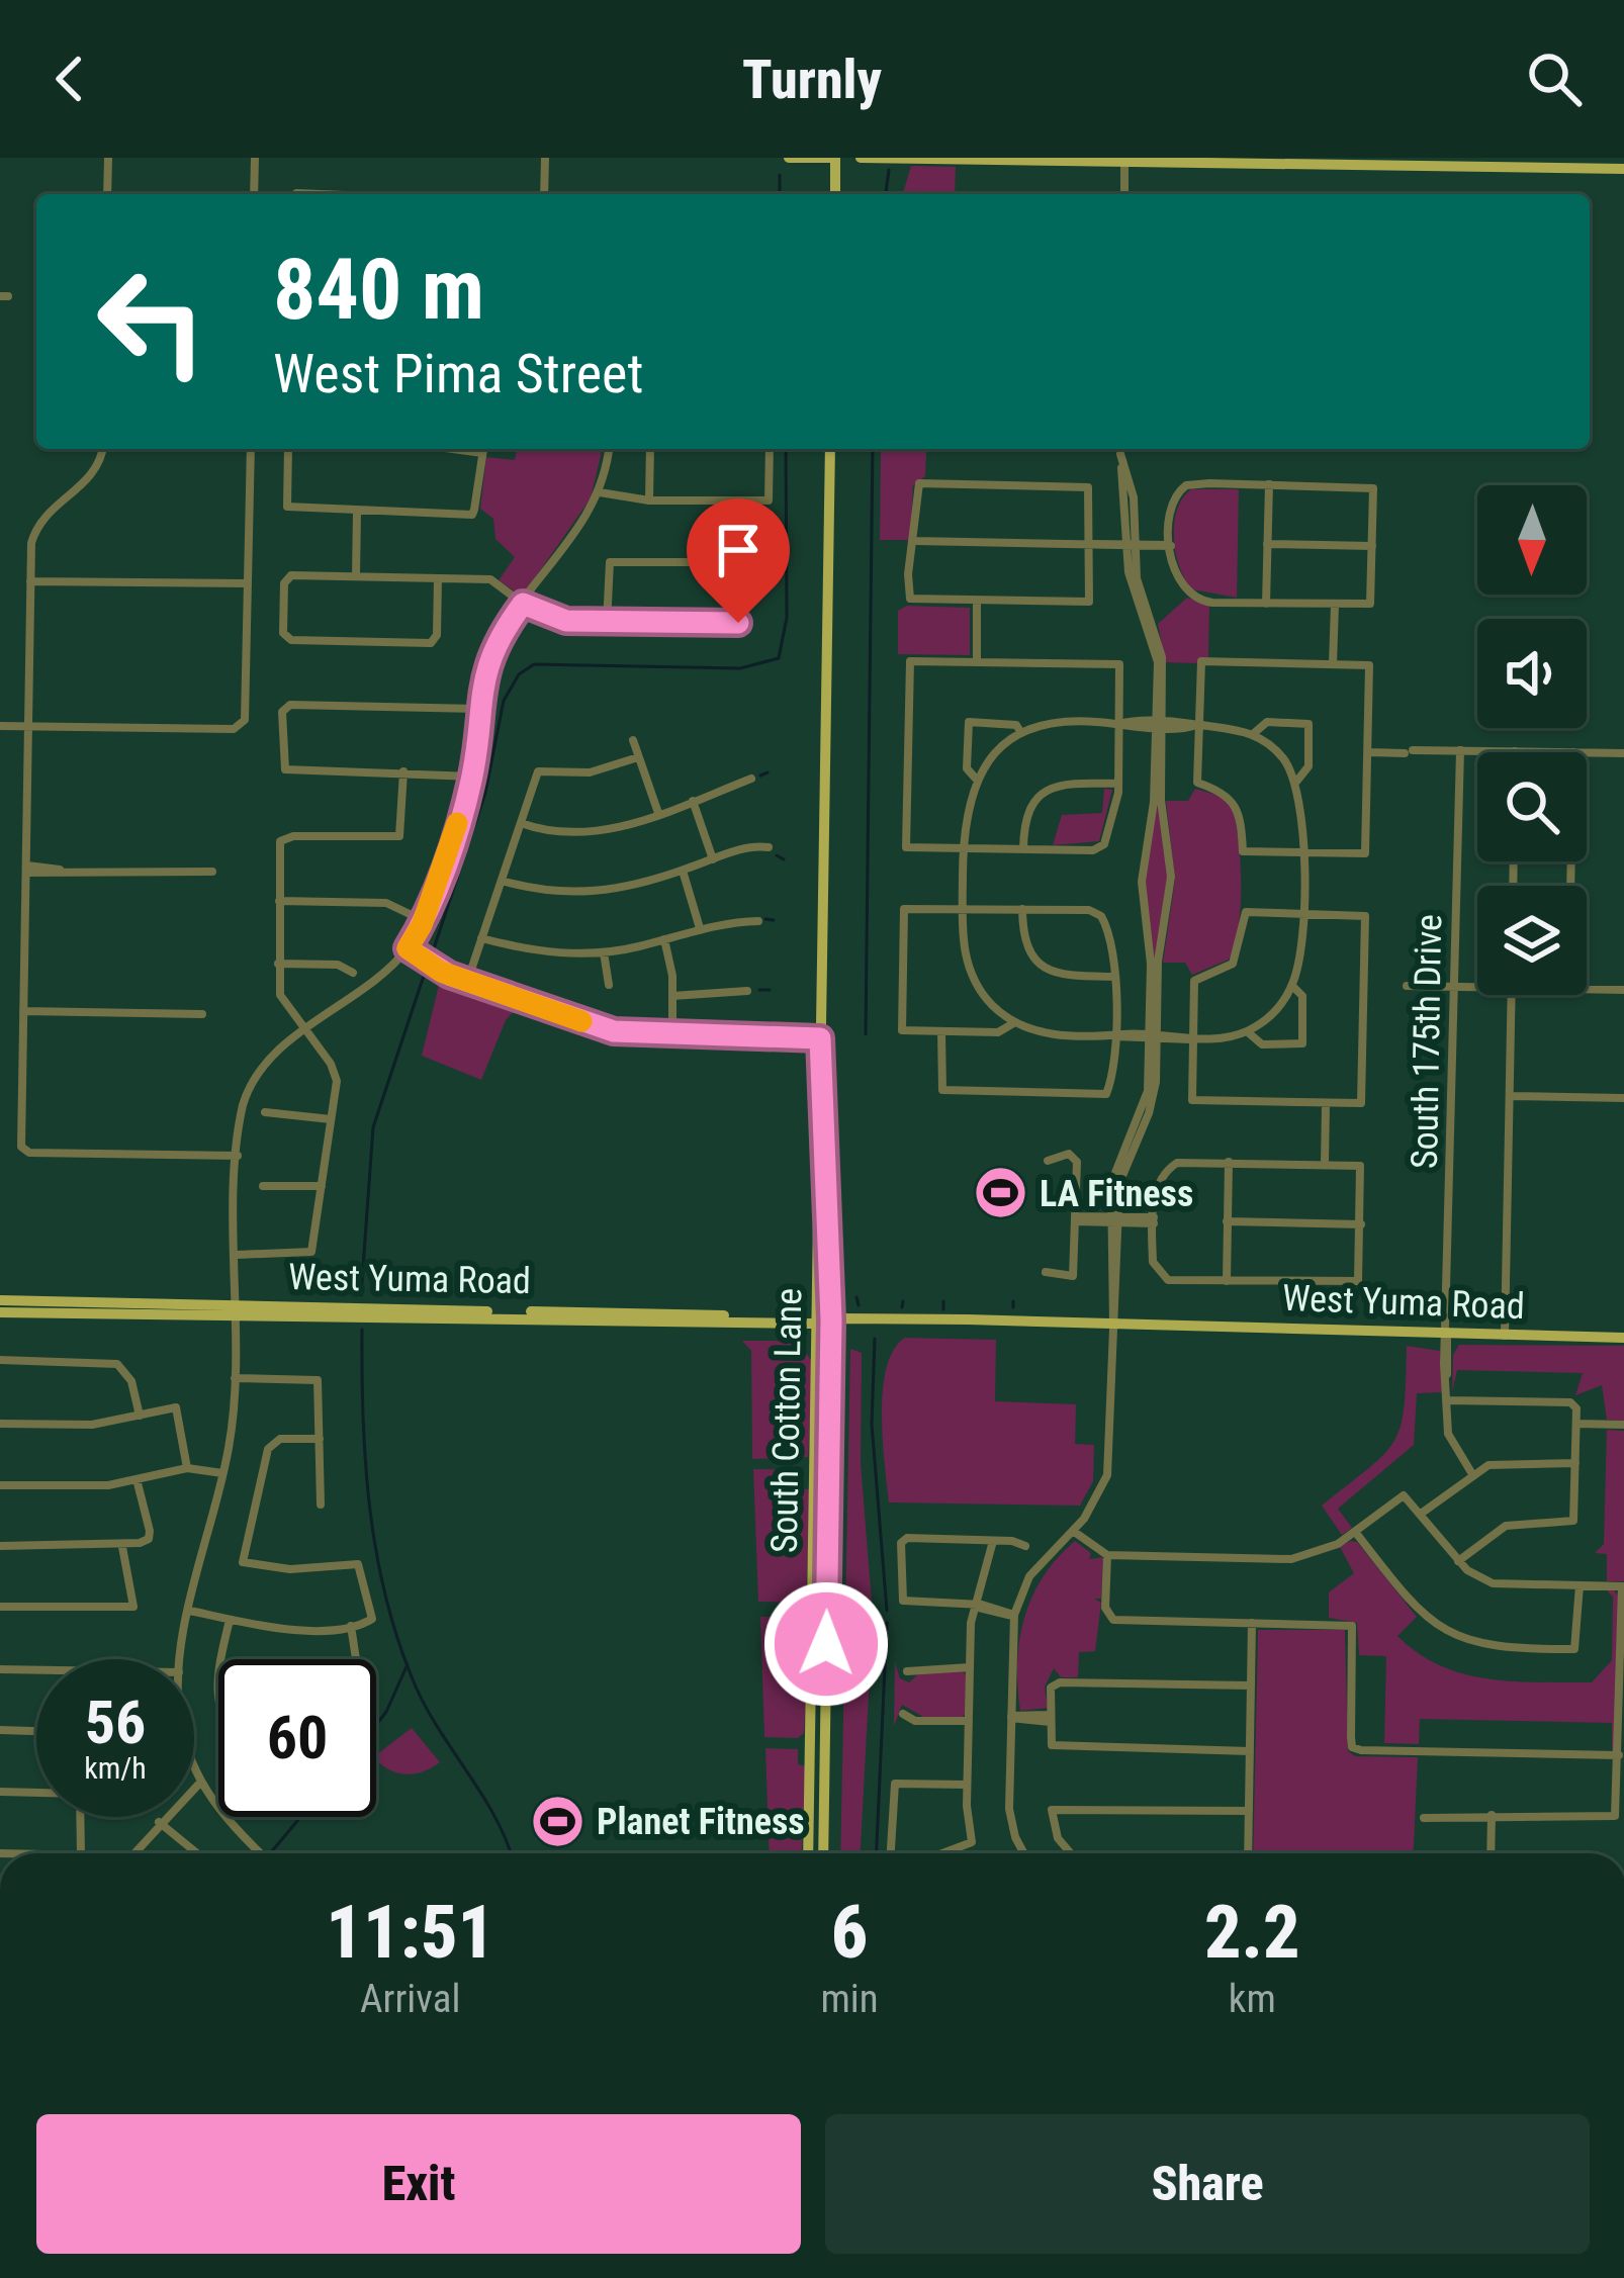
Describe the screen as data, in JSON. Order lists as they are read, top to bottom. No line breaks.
{"streets":{"main road":["West Yuma Road","South Cotton Lane"],"street":["South 175th Drive"]},"crossings":[["South 175th Drive","West Yuma Road"],["West Yuma Road","South Cotton Lane"]],"places":{"sports":["LA Fitness","Planet Fitness"]},"north":"bottom","page":{"header":"Turnly","turn":["840 m","West Pima Street"],"speed":"56 km/h","limit":"60","eta":["11:51","Arrival","6","min","2.2","km"],"buttons":["Exit","Share"]}}
